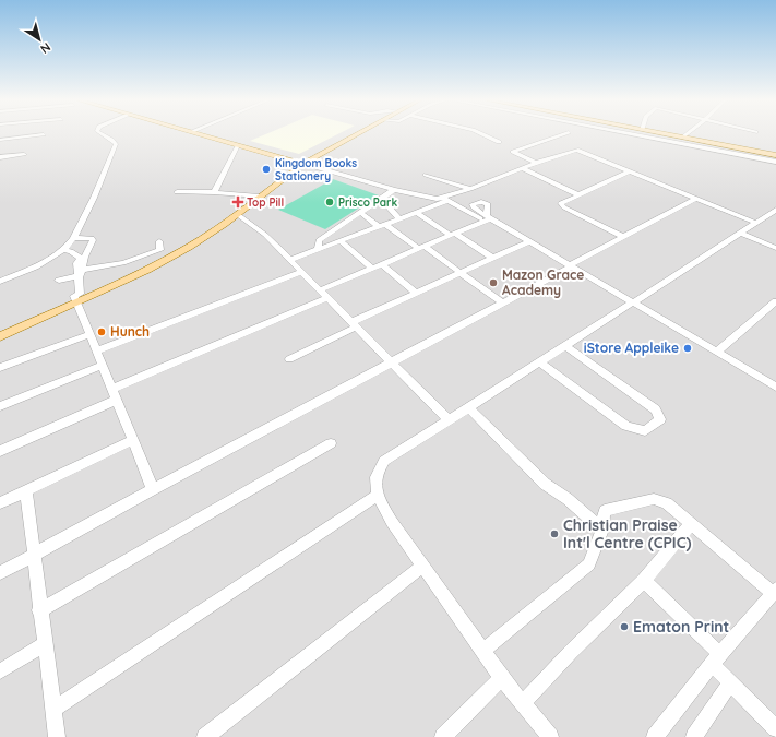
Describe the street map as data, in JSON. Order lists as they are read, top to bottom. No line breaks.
{"places":{"other":["Kingdom Books Stationery","Prisco Park","Mazon Grace Academy","Hunch","iStore Appleike","Christian Praise Int'l Centre (CPIC)","Ematon Print"],"health":["Top Pill"]},"north":"bottom right"}
